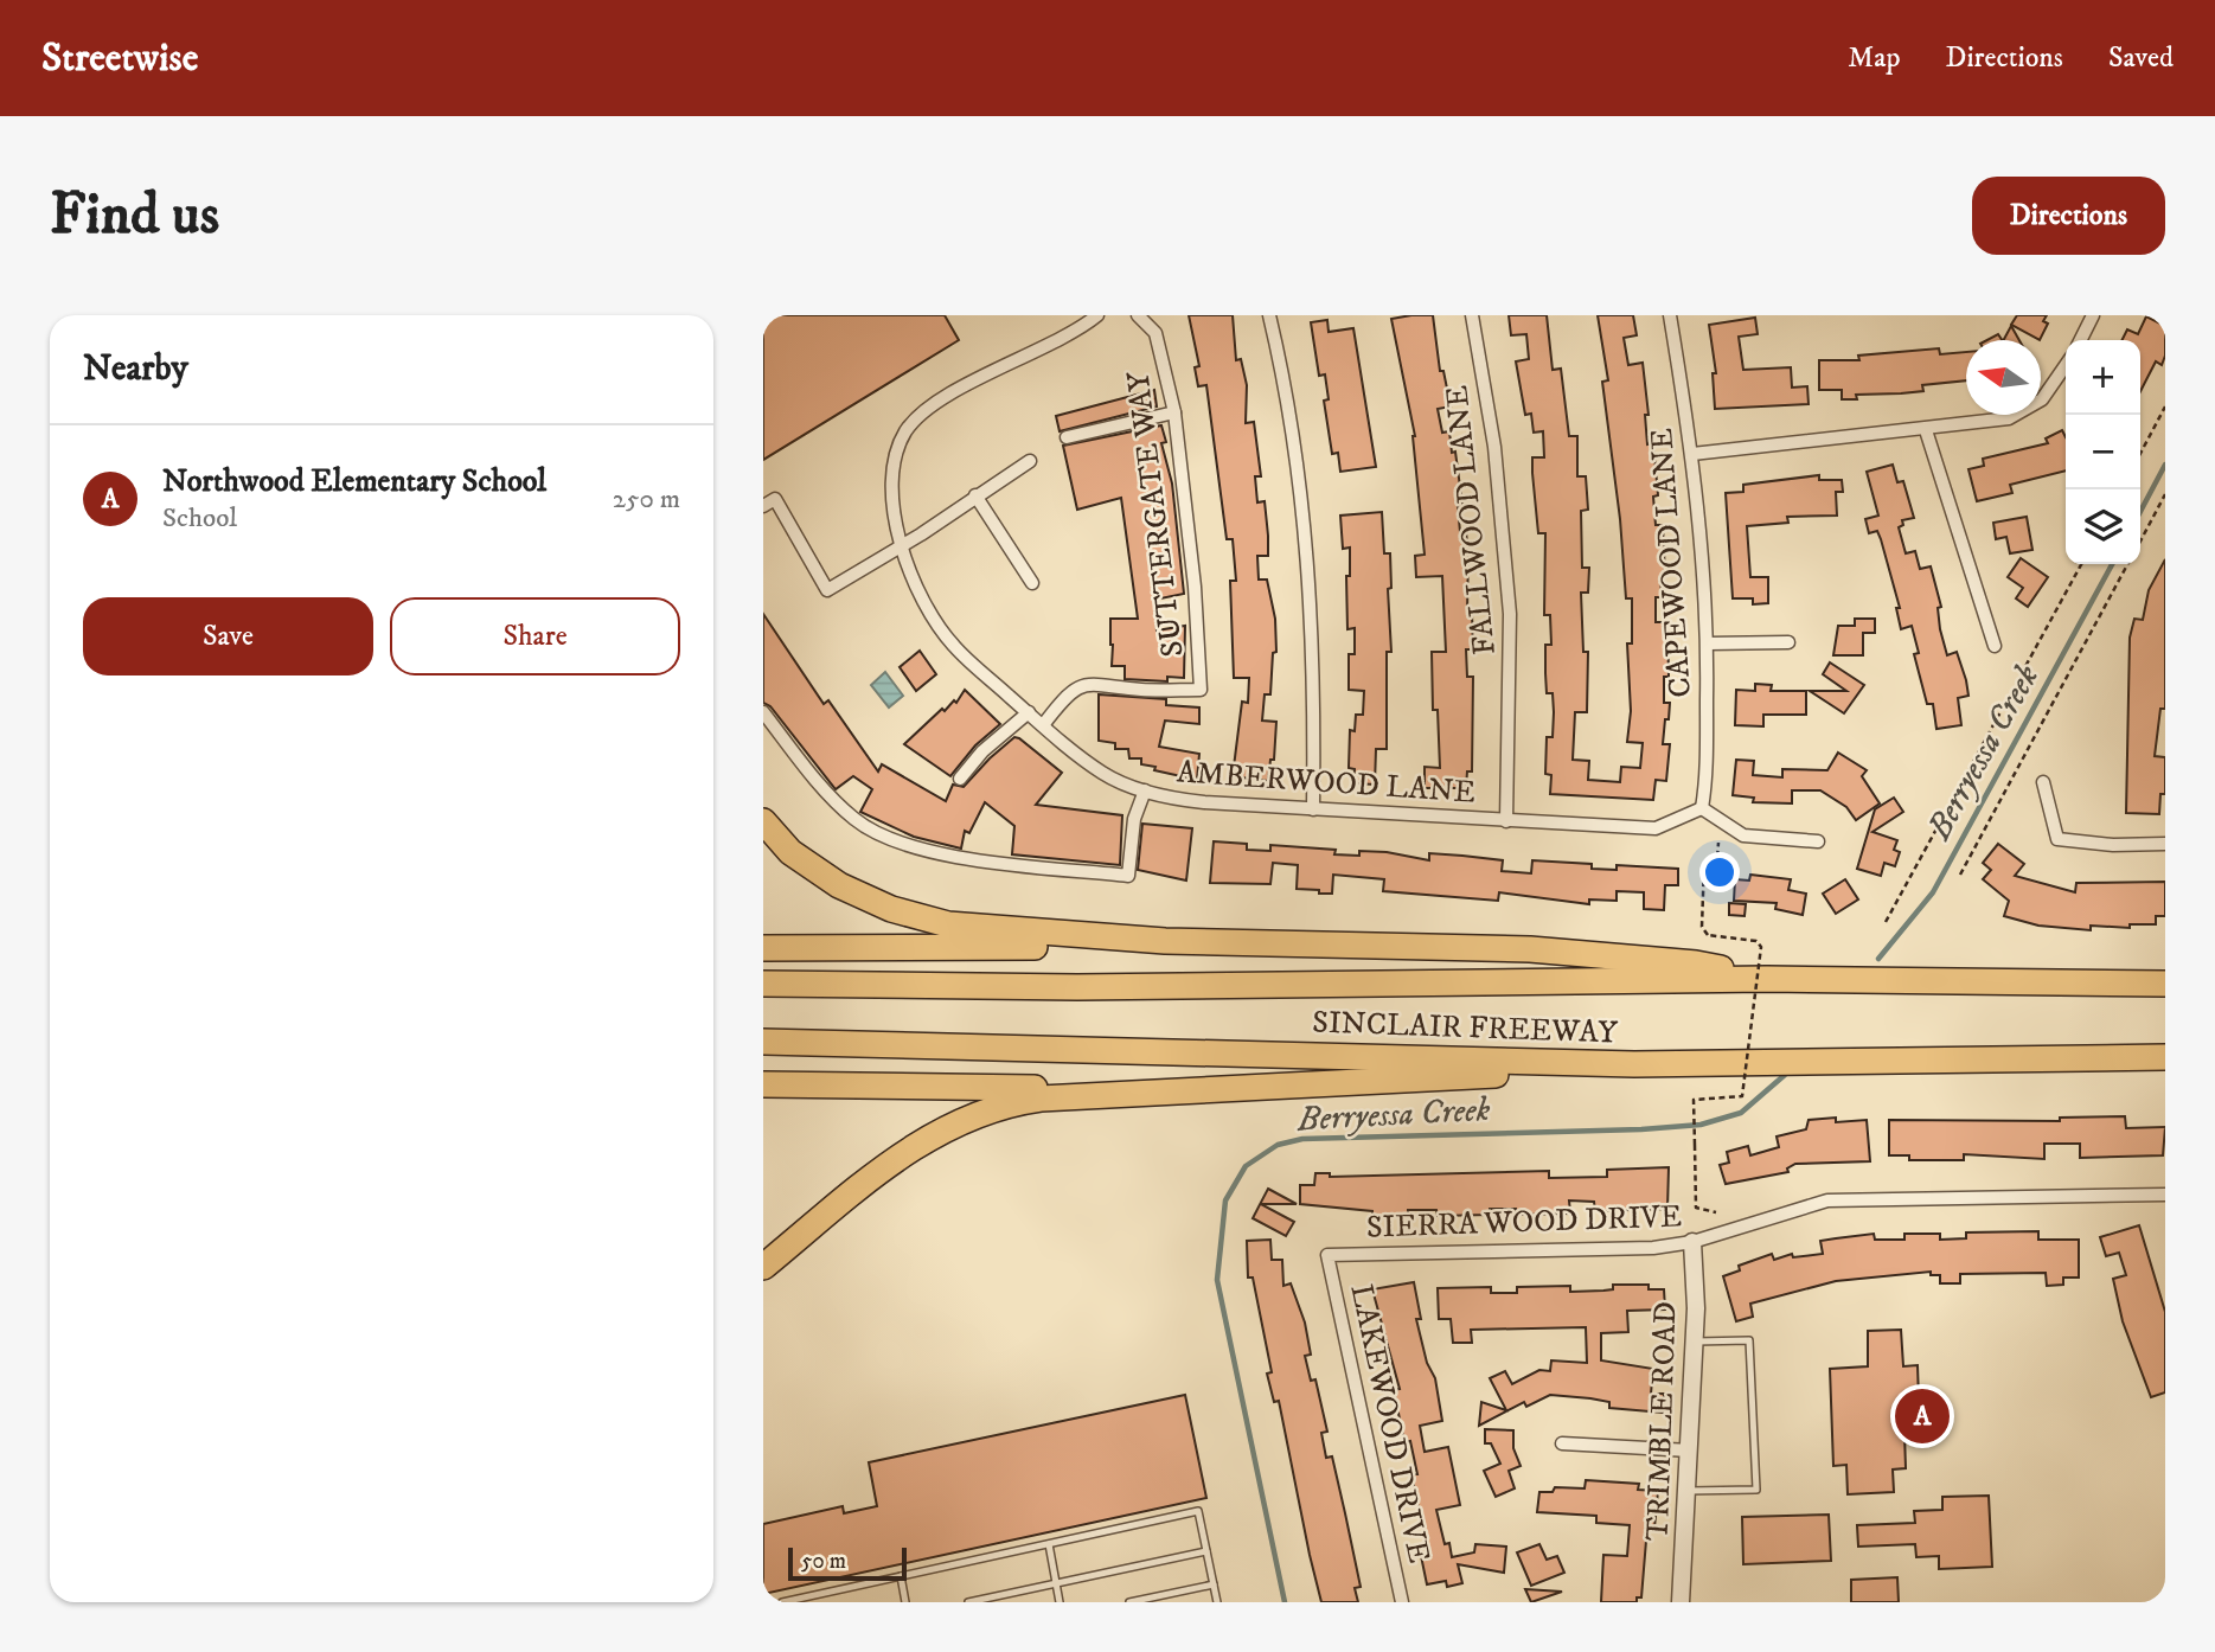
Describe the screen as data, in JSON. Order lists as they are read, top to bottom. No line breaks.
{"streets":{"highway":["SINCLAIR FREEWAY"],"street":["SUTTERGATE WAY","FALLWOOD LANE","CAPEWOOD LANE","AMBERWOOD LANE","SIERRA WOOD DRIVE","TRIMBLE ROAD","LAKEWOOD DRIVE"]},"crossings":[["SUTTERGATE WAY","AMBERWOOD LANE"],["FALLWOOD LANE","AMBERWOOD LANE"],["CAPEWOOD LANE","AMBERWOOD LANE"],["SIERRA WOOD DRIVE","TRIMBLE ROAD"],["SIERRA WOOD DRIVE","LAKEWOOD DRIVE"]],"water":["Berryessa Creek"],"scale_bar":"50 m","north":"left","page":{"header":"Streetwise","nav":["Map","Directions","Saved"],"buttons":["Directions",["Save","Share"]],"title":"Find us","heading":"Nearby","map_buttons":["+","−"],"list":[{"mark":"A","name":"Northwood Elementary School","note":"School","value":"250 m"}],"pins":"A","scale":"50 m"}}
